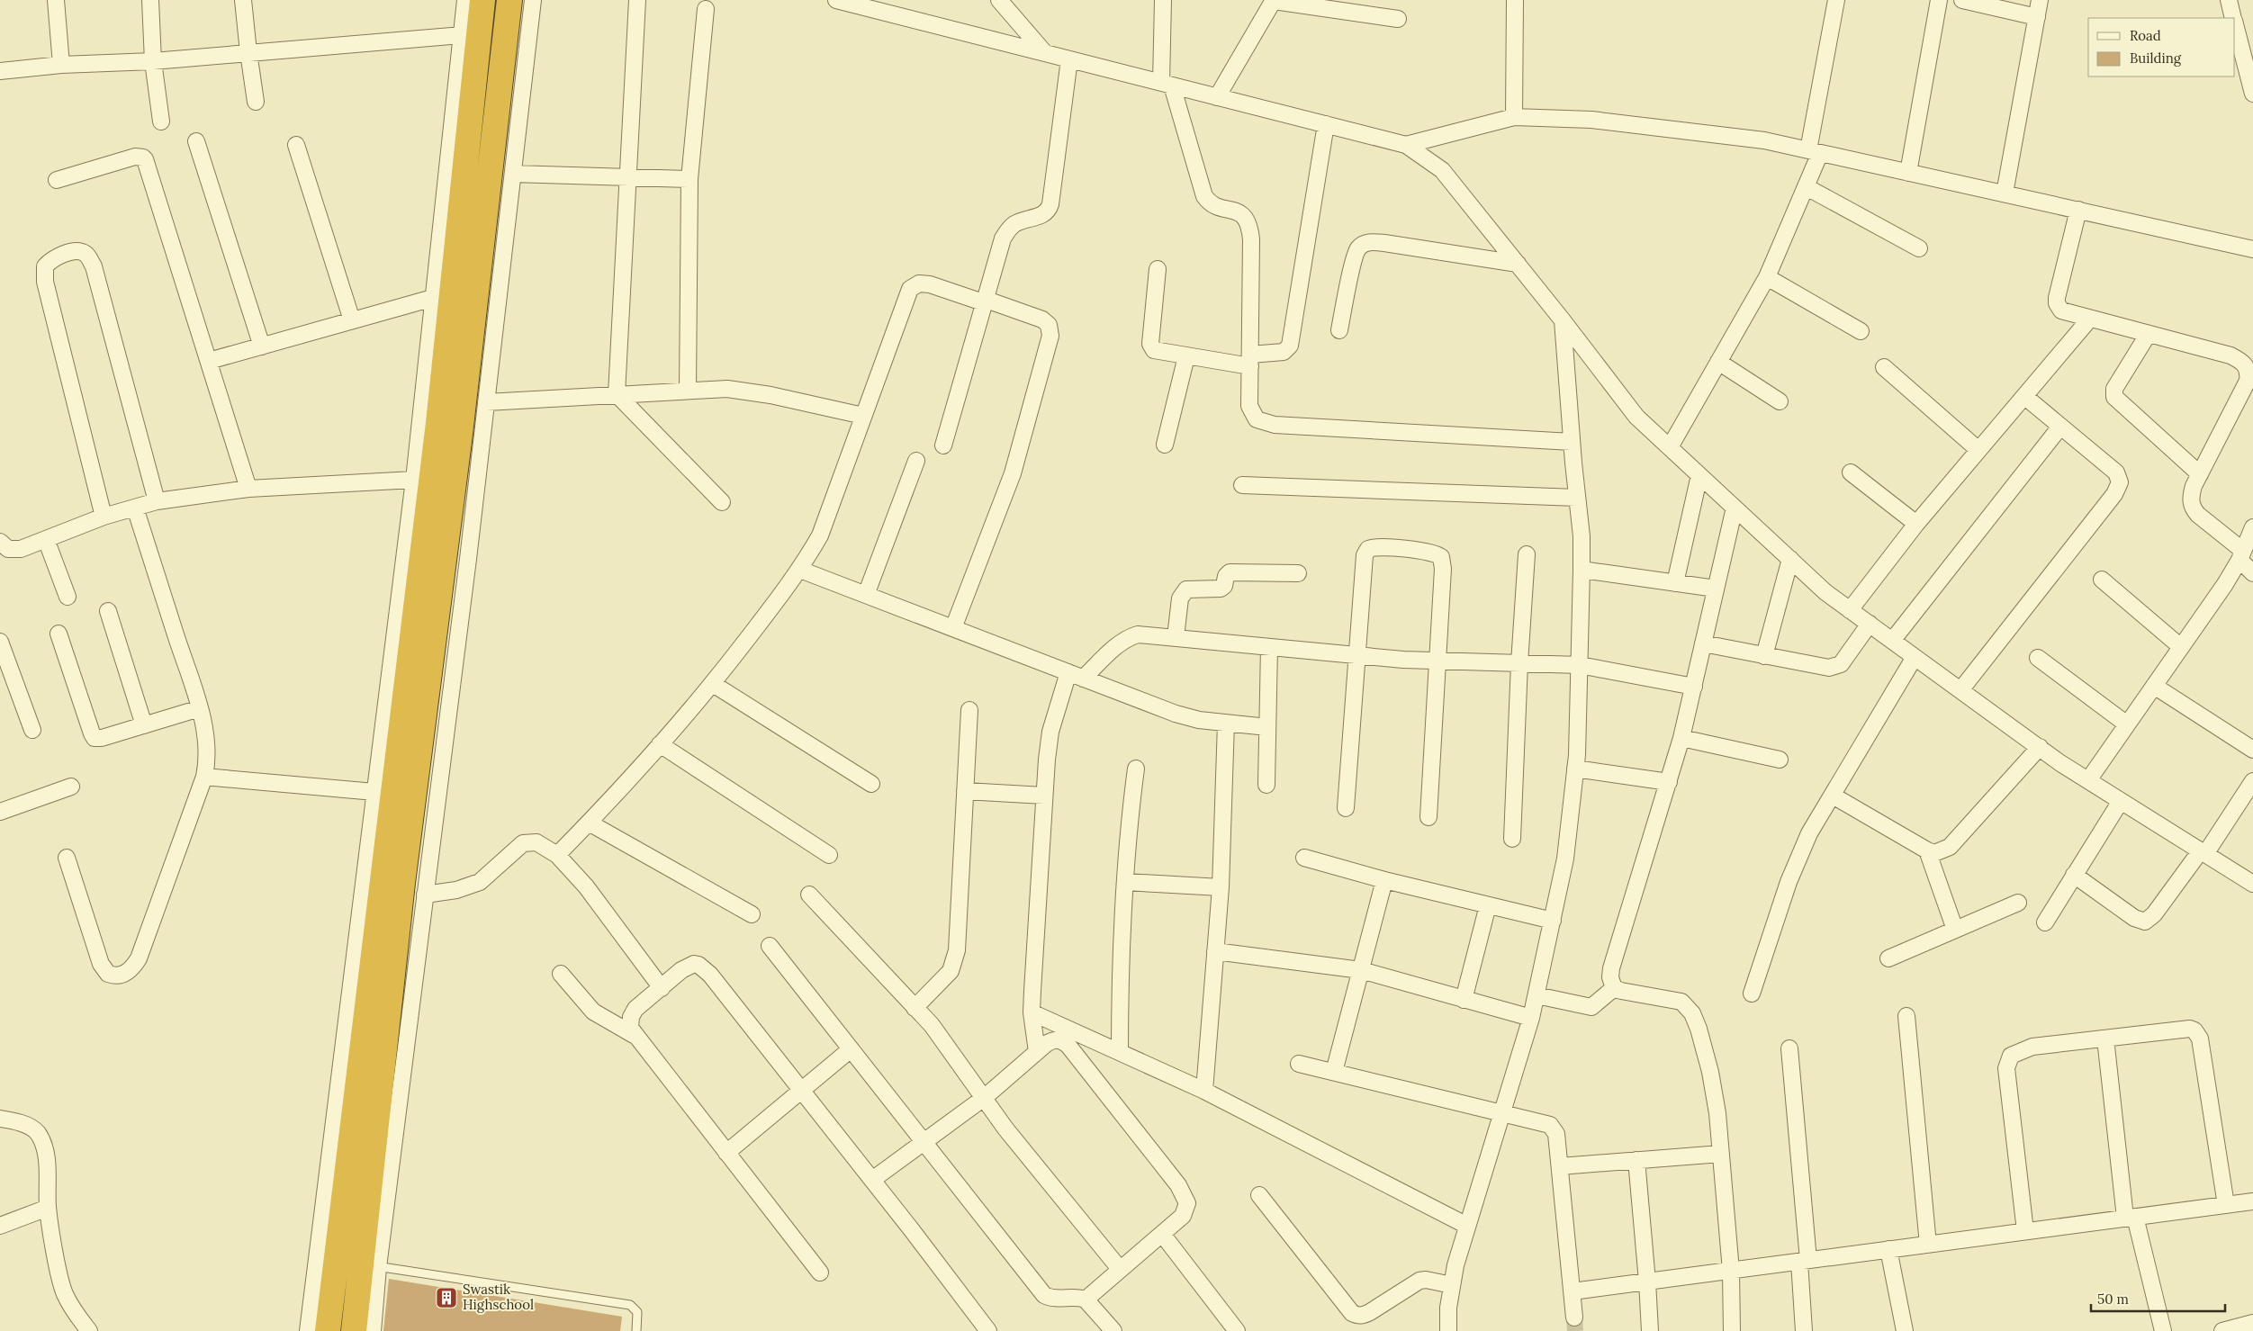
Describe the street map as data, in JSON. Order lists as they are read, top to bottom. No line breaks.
{"places":{"building":["Swastik Highschool"]},"legend":["Road","Building"],"scale_bar":"50 m"}
